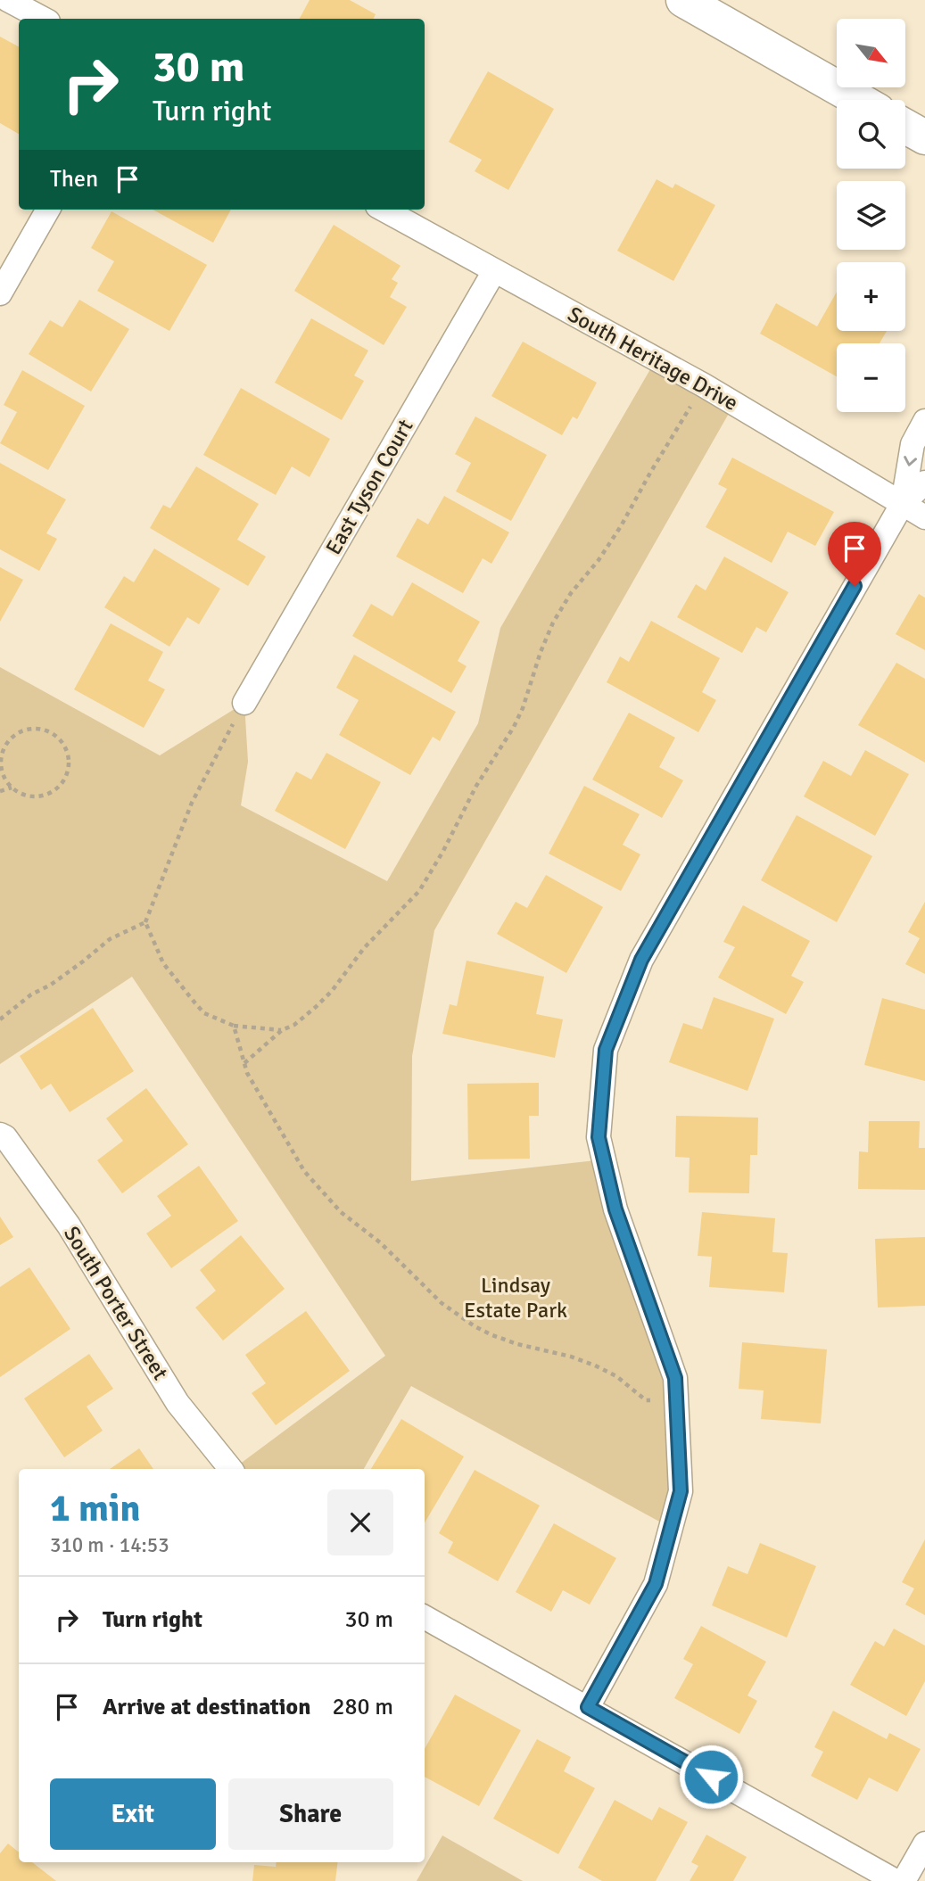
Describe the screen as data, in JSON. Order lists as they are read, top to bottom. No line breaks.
{"streets":{"street":["South Heritage Drive","East Tyson Court","South Porter Street"]},"crossings":[["South Heritage Drive","East Tyson Court"]],"parks":["Lindsay Estate Park"],"north":"bottom right","page":{"map_buttons":["+","−"],"turn":["30 m","Turn right"],"then":"Then","heading":["1 min","310 m · 14:53"],"list":[{"name":"Turn right","value":"30 m"},{"name":"Arrive at destination","value":"280 m"}],"buttons":["Exit","Share"]}}
